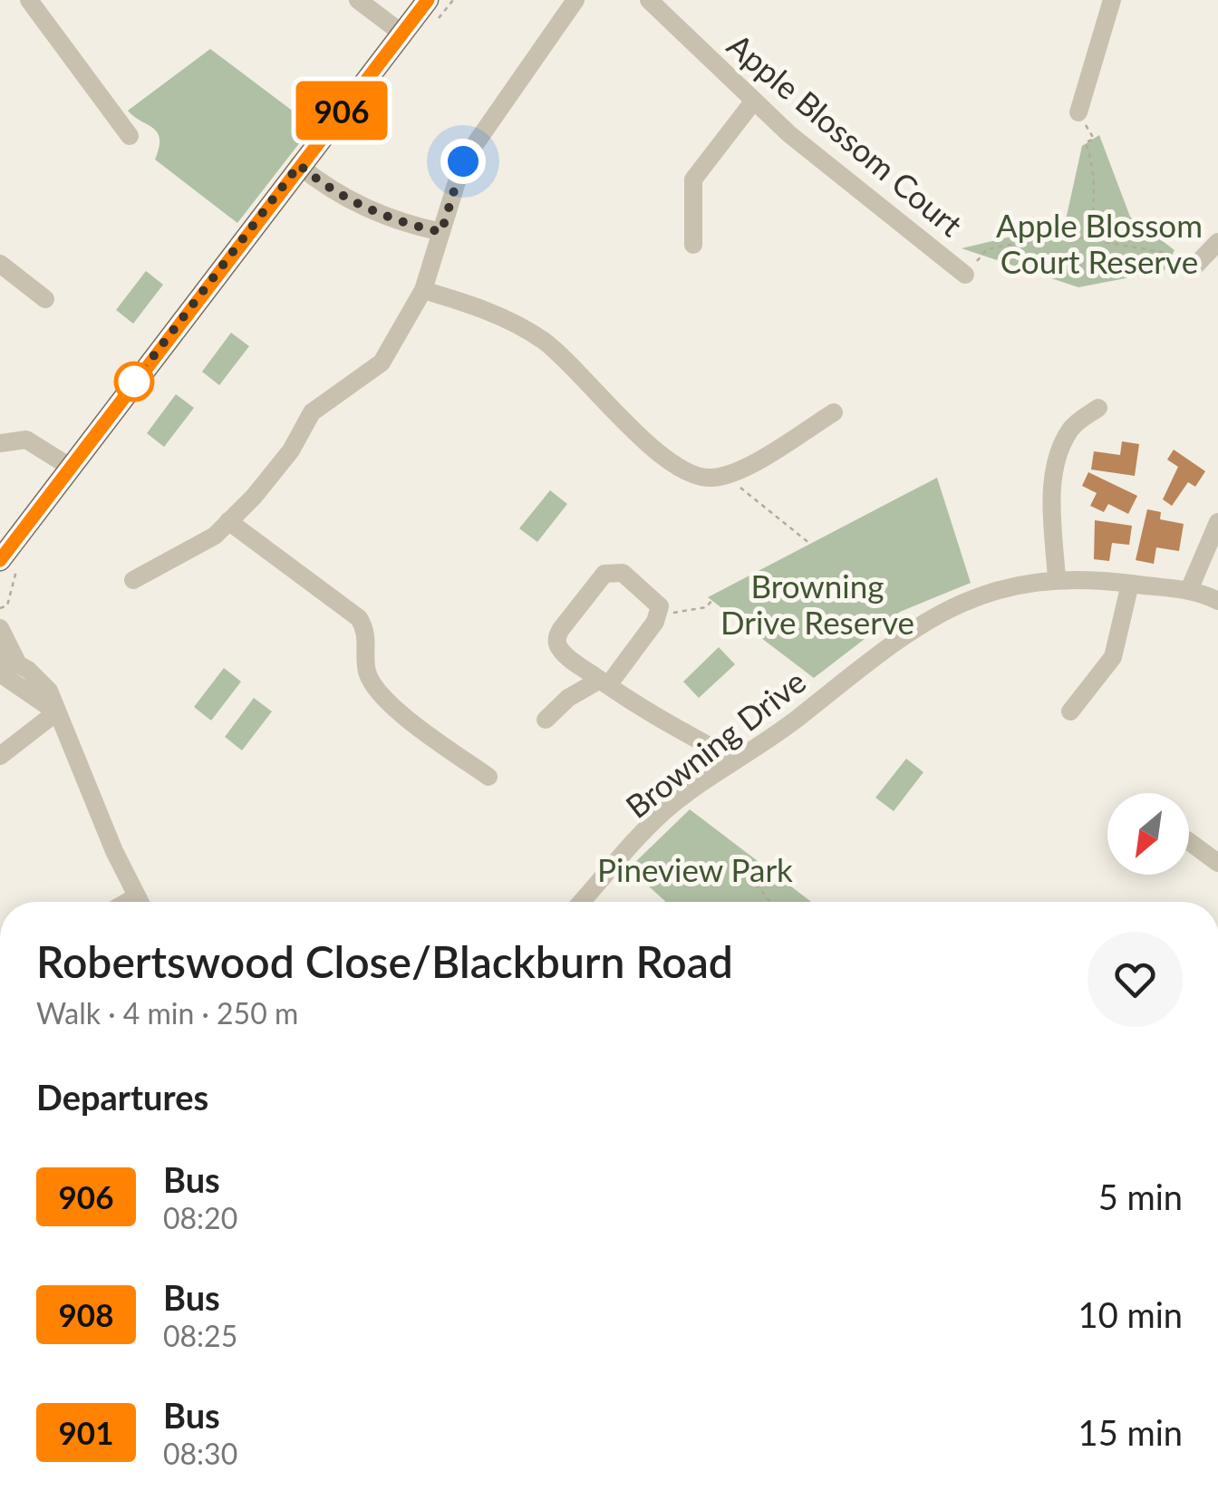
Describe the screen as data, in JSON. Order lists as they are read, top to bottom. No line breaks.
{"streets":{"street":["Apple Blossom Court","Browning Drive"]},"parks":["Apple Blossom Court Reserve","Browning Drive Reserve","Pineview Park"],"lines":["bus line 906"],"north":"bottom left","page":{"on_map":"906","heading":[["Robertswood Close/Blackburn Road","Walk · 4 min · 250 m"],"Departures"],"list":[{"mark":"906","name":"Bus","note":"08:20","value":"5 min"},{"mark":"908","name":"Bus","note":"08:25","value":"10 min"},{"mark":"901","name":"Bus","note":"08:30","value":"15 min"}]}}
